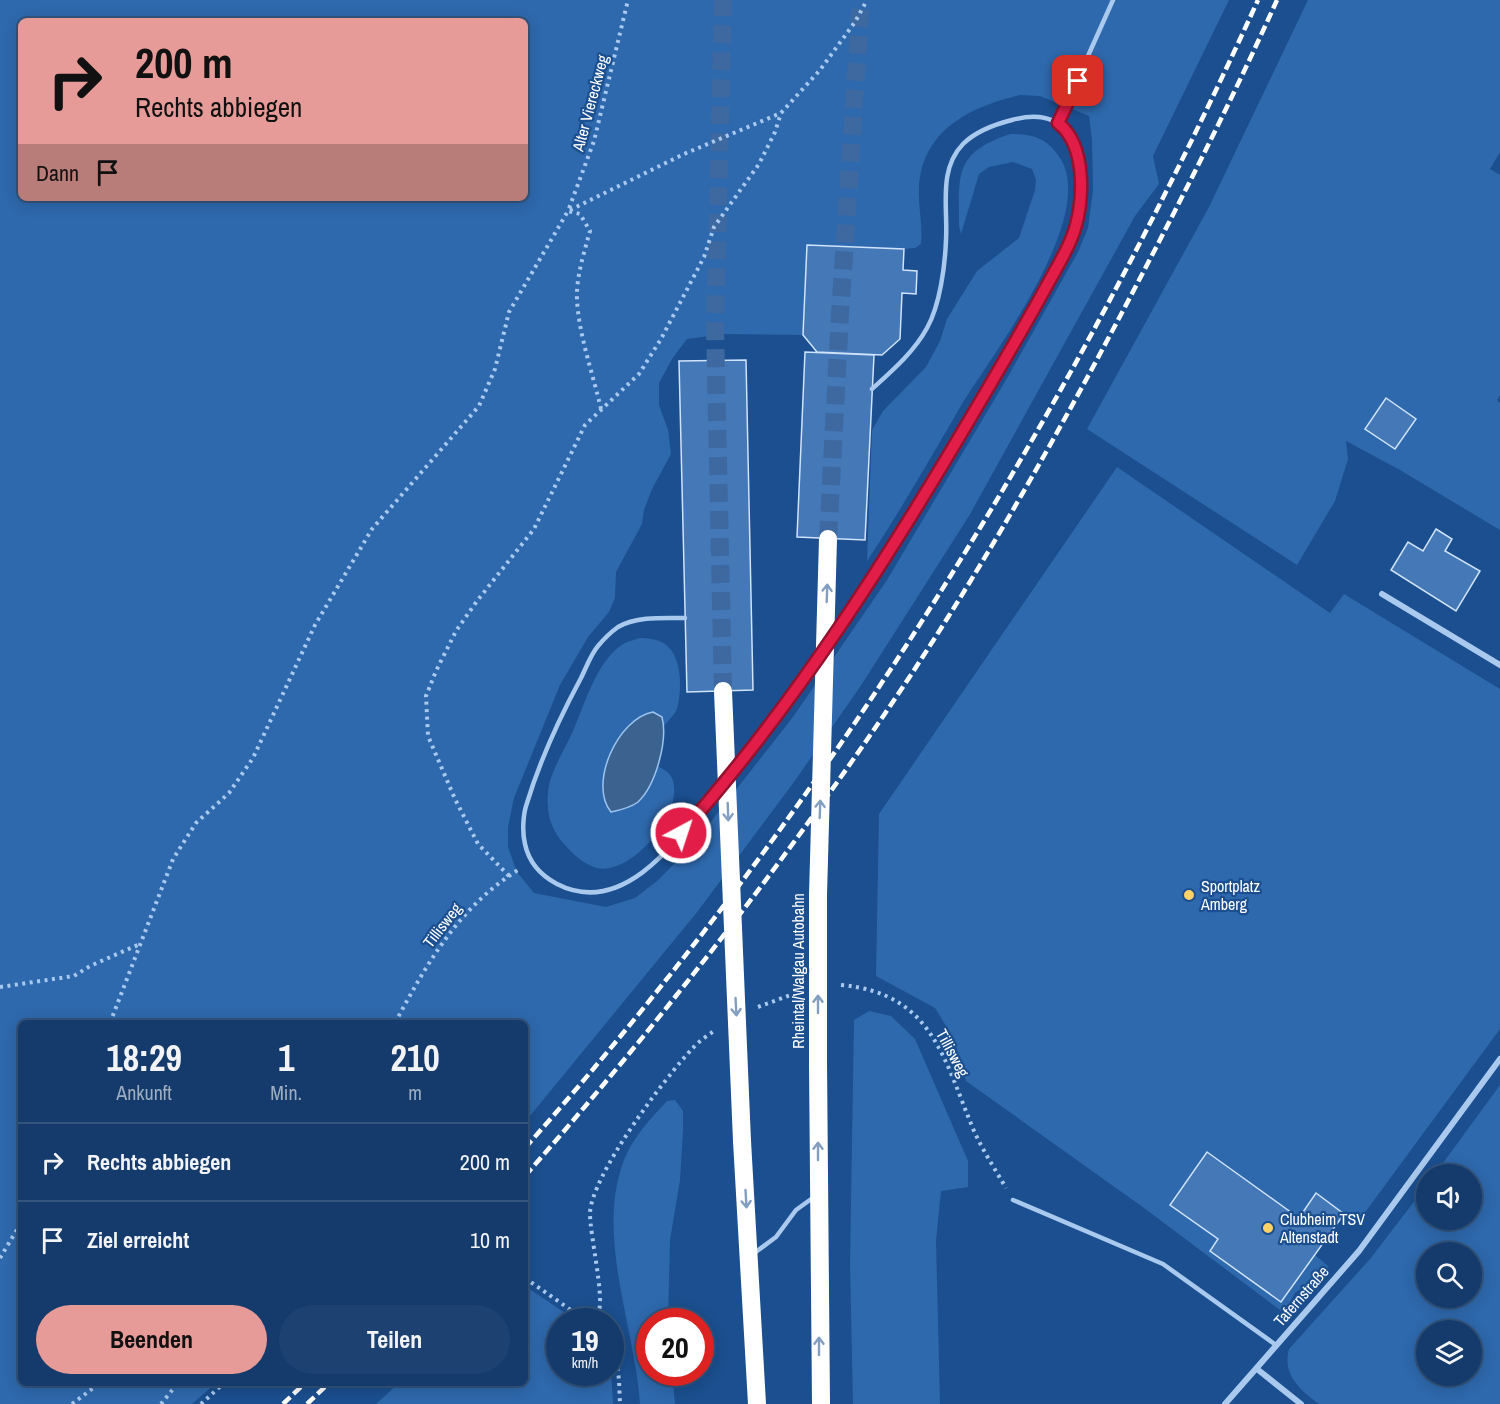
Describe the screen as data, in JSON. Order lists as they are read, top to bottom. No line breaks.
{"streets":{"highway":["Rheintal/Walgau Autobahn"],"street":["Tafernstraße"],"path":["Alter Viereckweg","Tillisweg"]},"places":["Sportplatz Amberg","Clubheim TSV Altenstadt"],"page":{"turn":["200 m","Rechts abbiegen"],"then":"Dann","eta":["18:29","Ankunft","1","Min.","210","m"],"list":[{"name":"Rechts abbiegen","value":"200 m"},{"name":"Ziel erreicht","value":"10 m"}],"buttons":["Beenden","Teilen"],"speed":"19 km/h","limit":"20"}}
